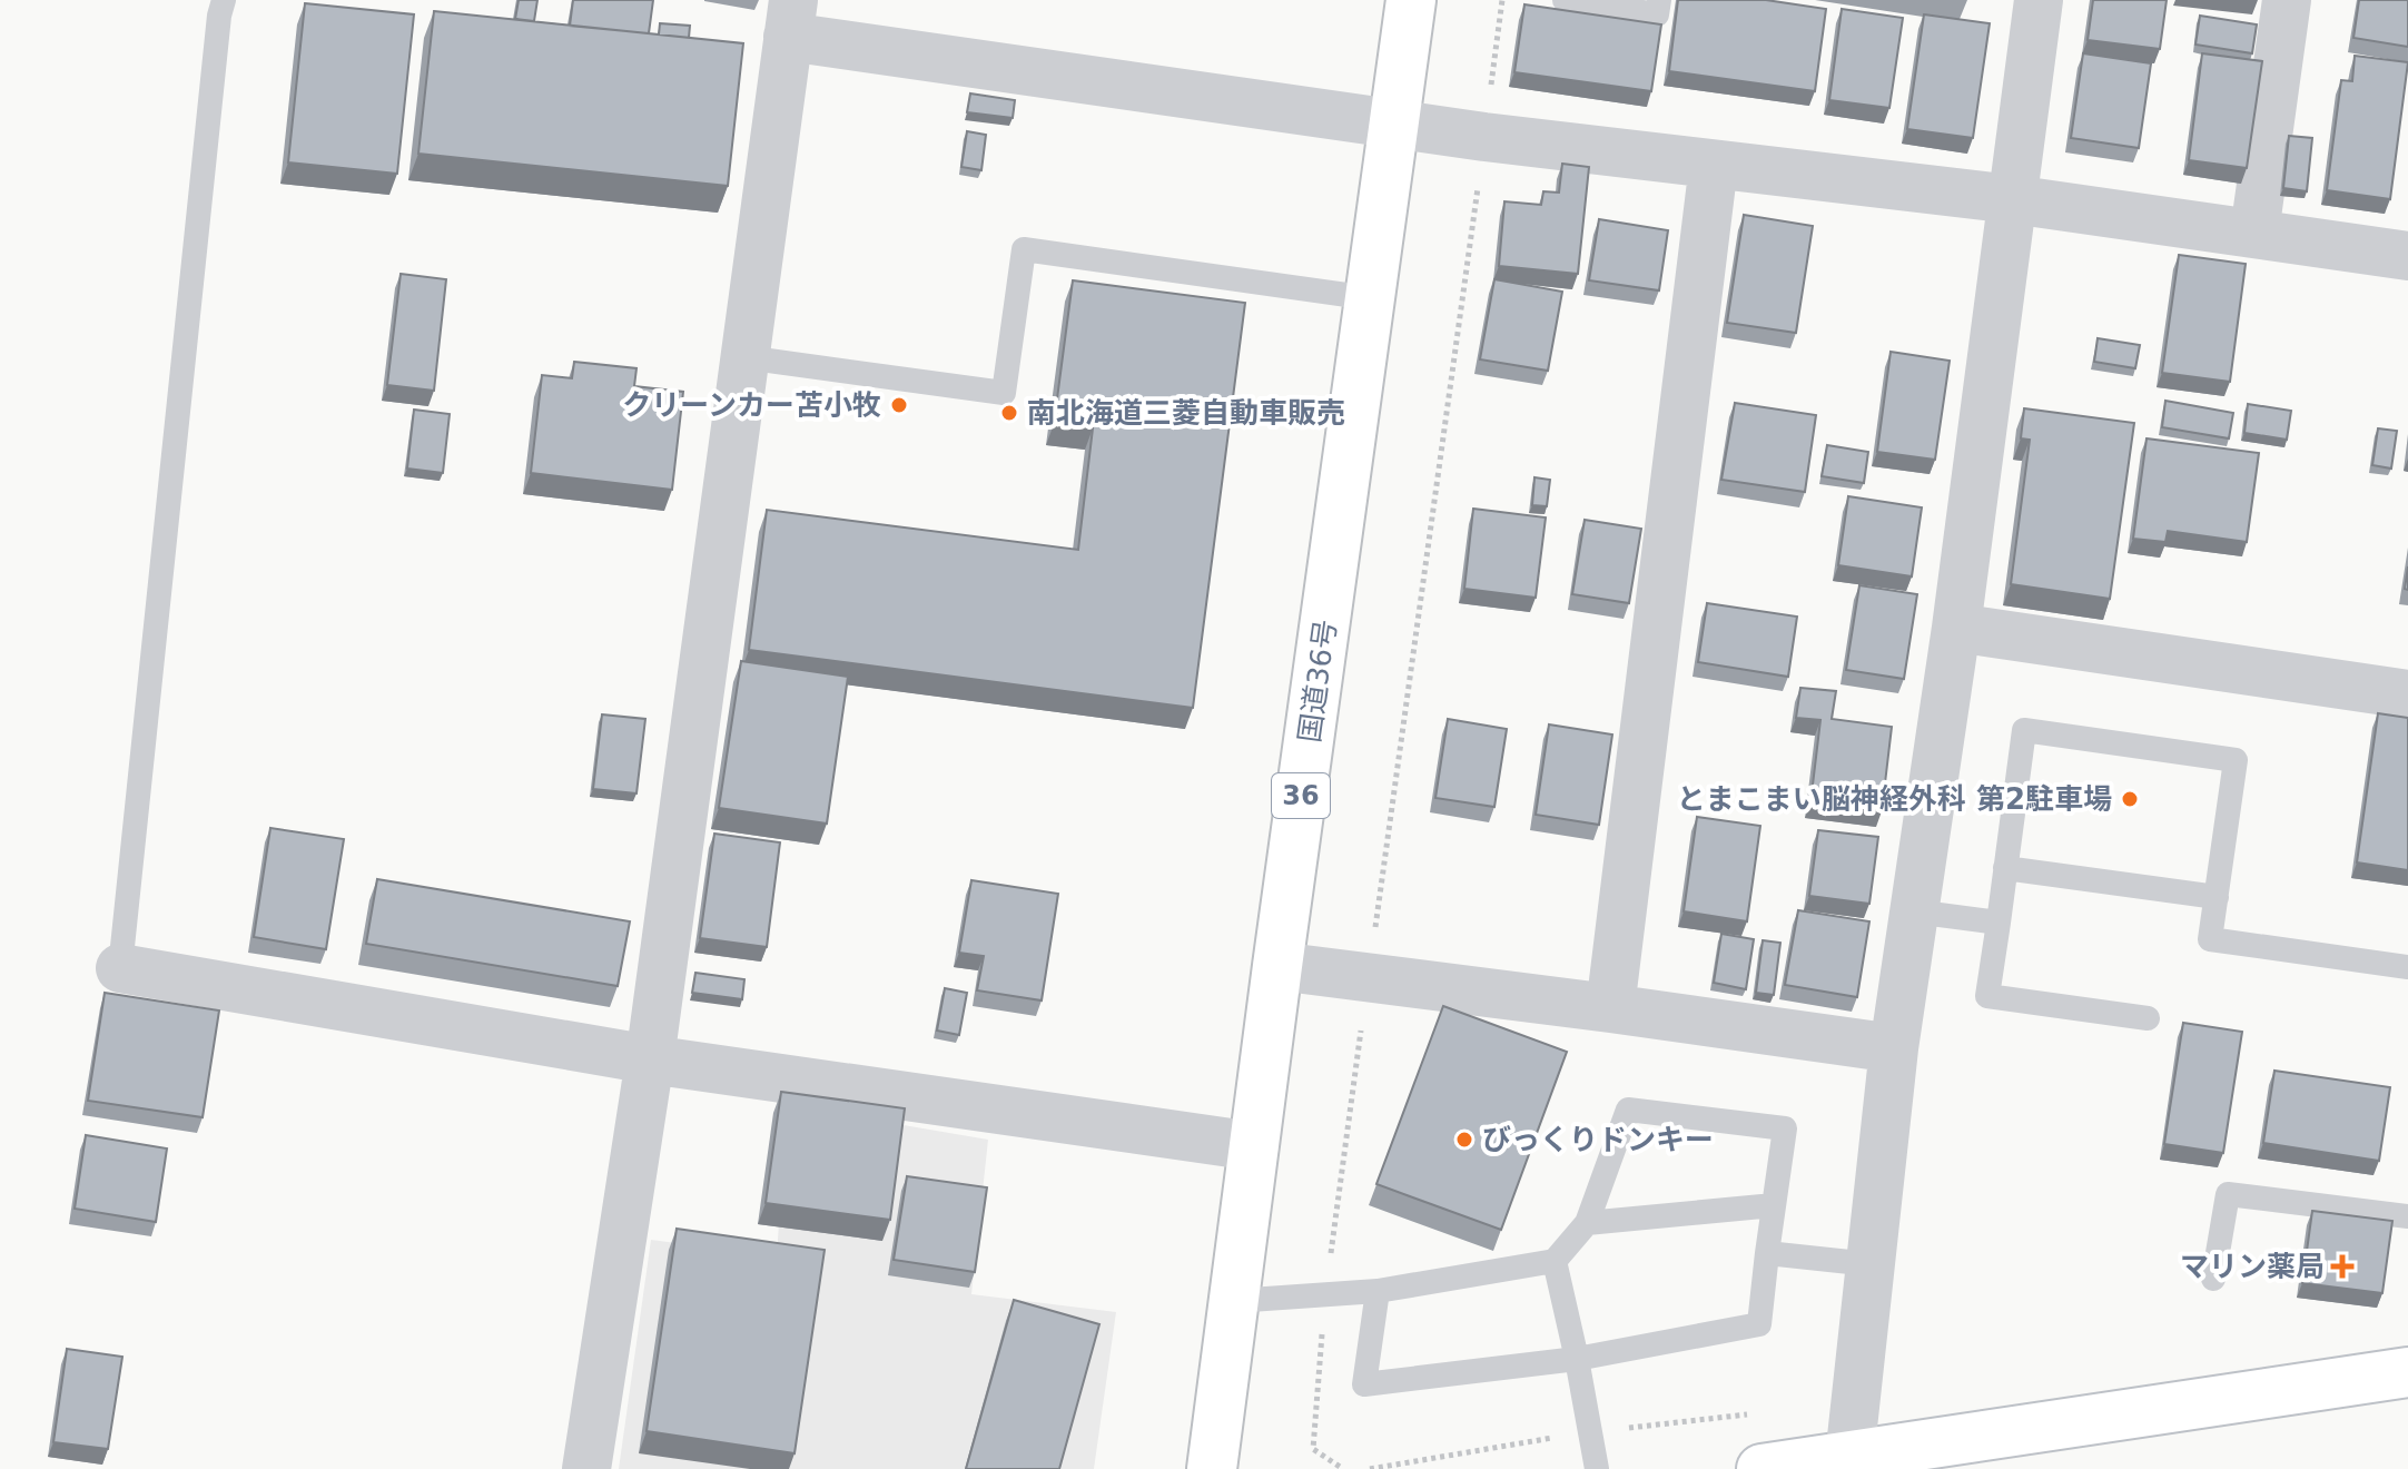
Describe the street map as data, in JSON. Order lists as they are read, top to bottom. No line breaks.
{"streets":{"main road":["国道36号","36"]},"places":{"other":["クリーンカー苫小牧","南北海道三菱自動車販売","とまこまい脳神経外科 第2駐車場","びっくりドンキー"],"health":["マリン薬局"]}}
